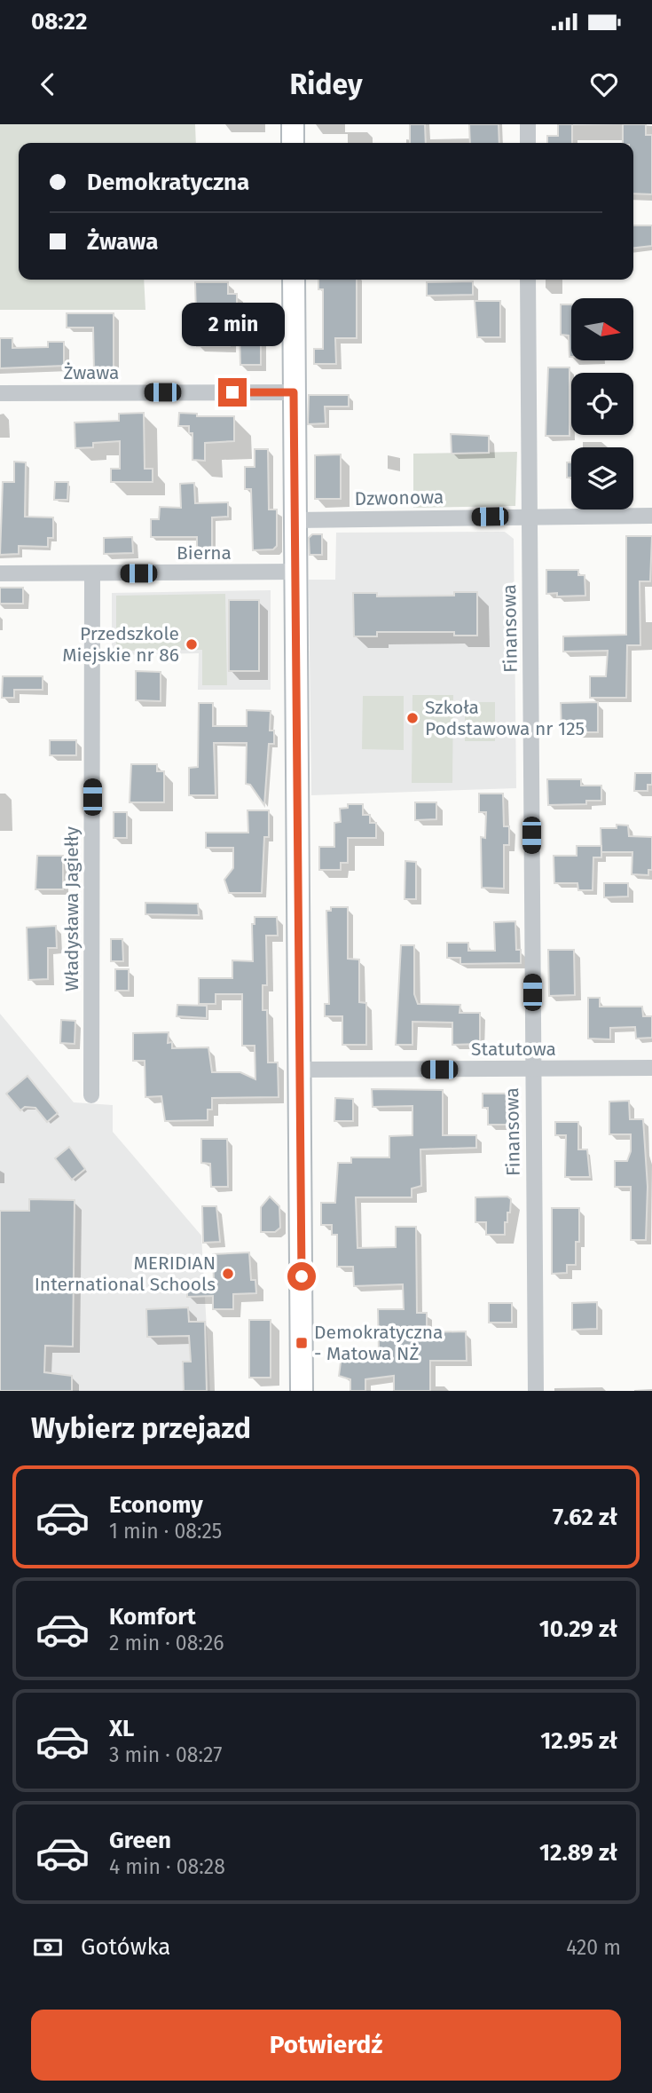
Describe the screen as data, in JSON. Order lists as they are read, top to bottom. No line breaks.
{"streets":{"street":["Żwawa","Dzwonowa","Bierna","Finansowa","Władysława Jagiełły","Statutowa"]},"crossings":[["Dzwonowa","Finansowa"],["Bierna","Władysława Jagiełły"],["Finansowa","Statutowa"]],"places":{"other":["Przedszkole Miejskie nr 86","Szkoła Podstawowa nr 125","MERIDIAN International Schools"],"transit":["Demokratyczna - Matowa NŻ"]},"north":"right","page":{"status":"08:22","header":"Ridey","banner":["Demokratyczna","Żwawa"],"bubble":"2 min","heading":"Wybierz przejazd","list":[{"name":"Economy","note":"1 min · 08:25","value":"7.62 zł"},{"name":"Komfort","note":"2 min · 08:26","value":"10.29 zł"},{"name":"XL","note":"3 min · 08:27","value":"12.95 zł"},{"name":"Green","note":"4 min · 08:28","value":"12.89 zł"}],"pay":["Gotówka","420 m"],"buttons":"Potwierdź"}}
